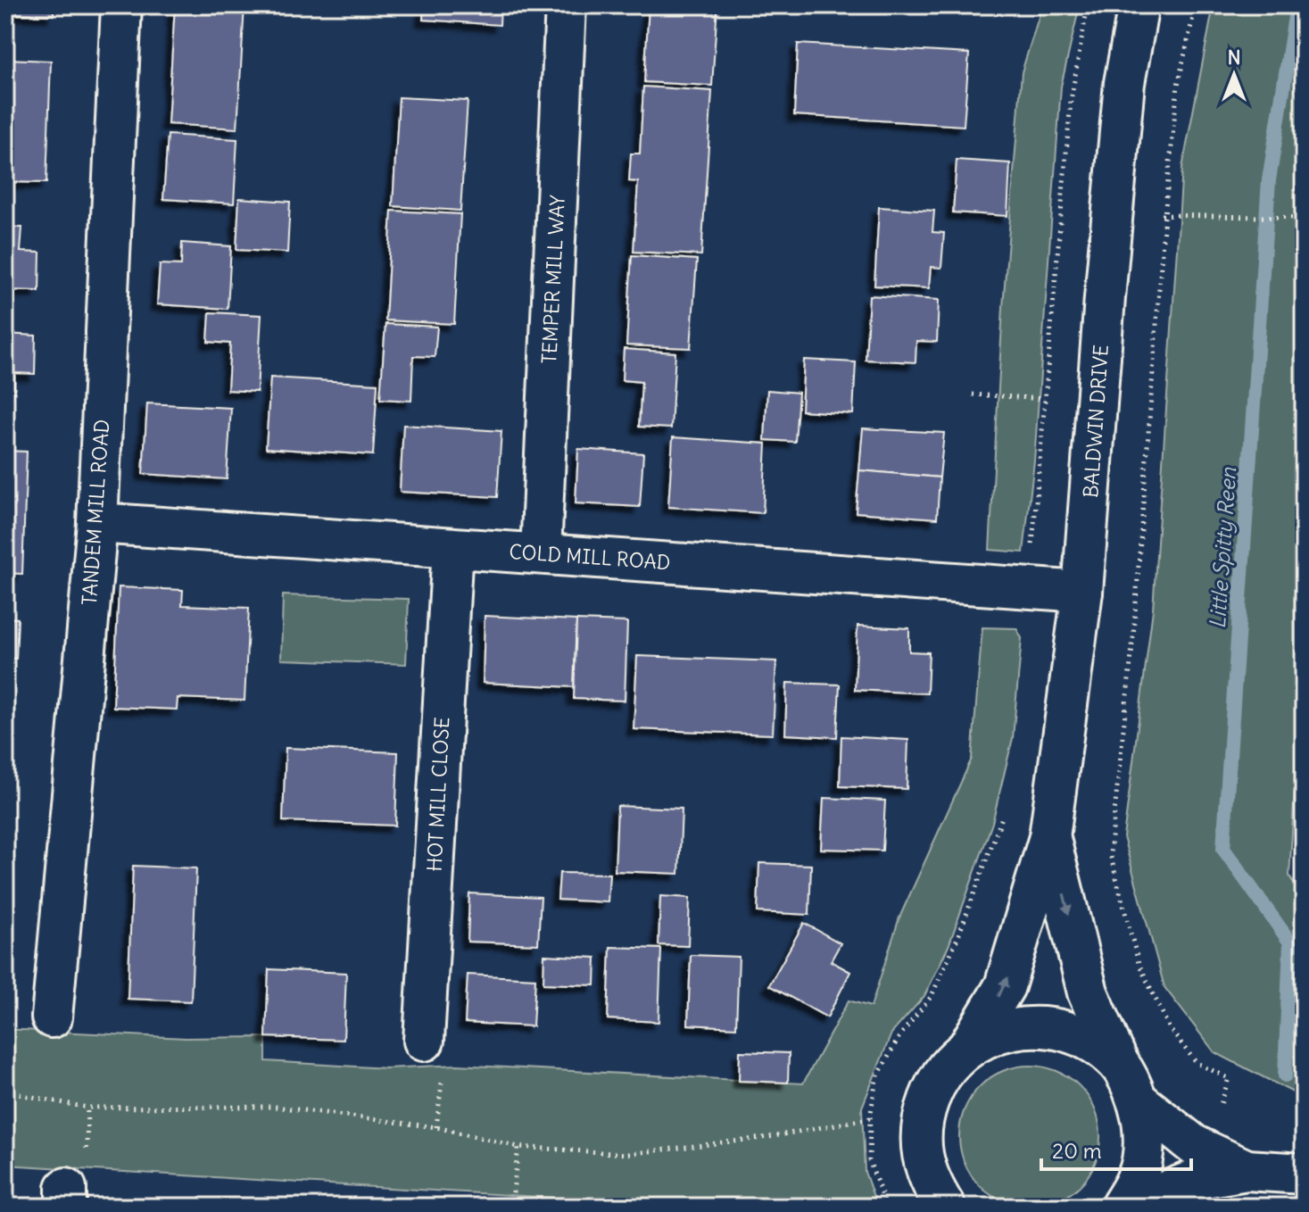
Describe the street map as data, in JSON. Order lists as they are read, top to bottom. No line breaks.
{"streets":{"street":["TEMPER MILL WAY","BALDWIN DRIVE","TANDEM MILL ROAD","COLD MILL ROAD","HOT MILL CLOSE"]},"crossings":[["TEMPER MILL WAY","COLD MILL ROAD"],["BALDWIN DRIVE","COLD MILL ROAD"],["TANDEM MILL ROAD","COLD MILL ROAD"],["COLD MILL ROAD","HOT MILL CLOSE"]],"water":["Little Spitty Reen"],"scale_bar":"20 m","north":"top"}
